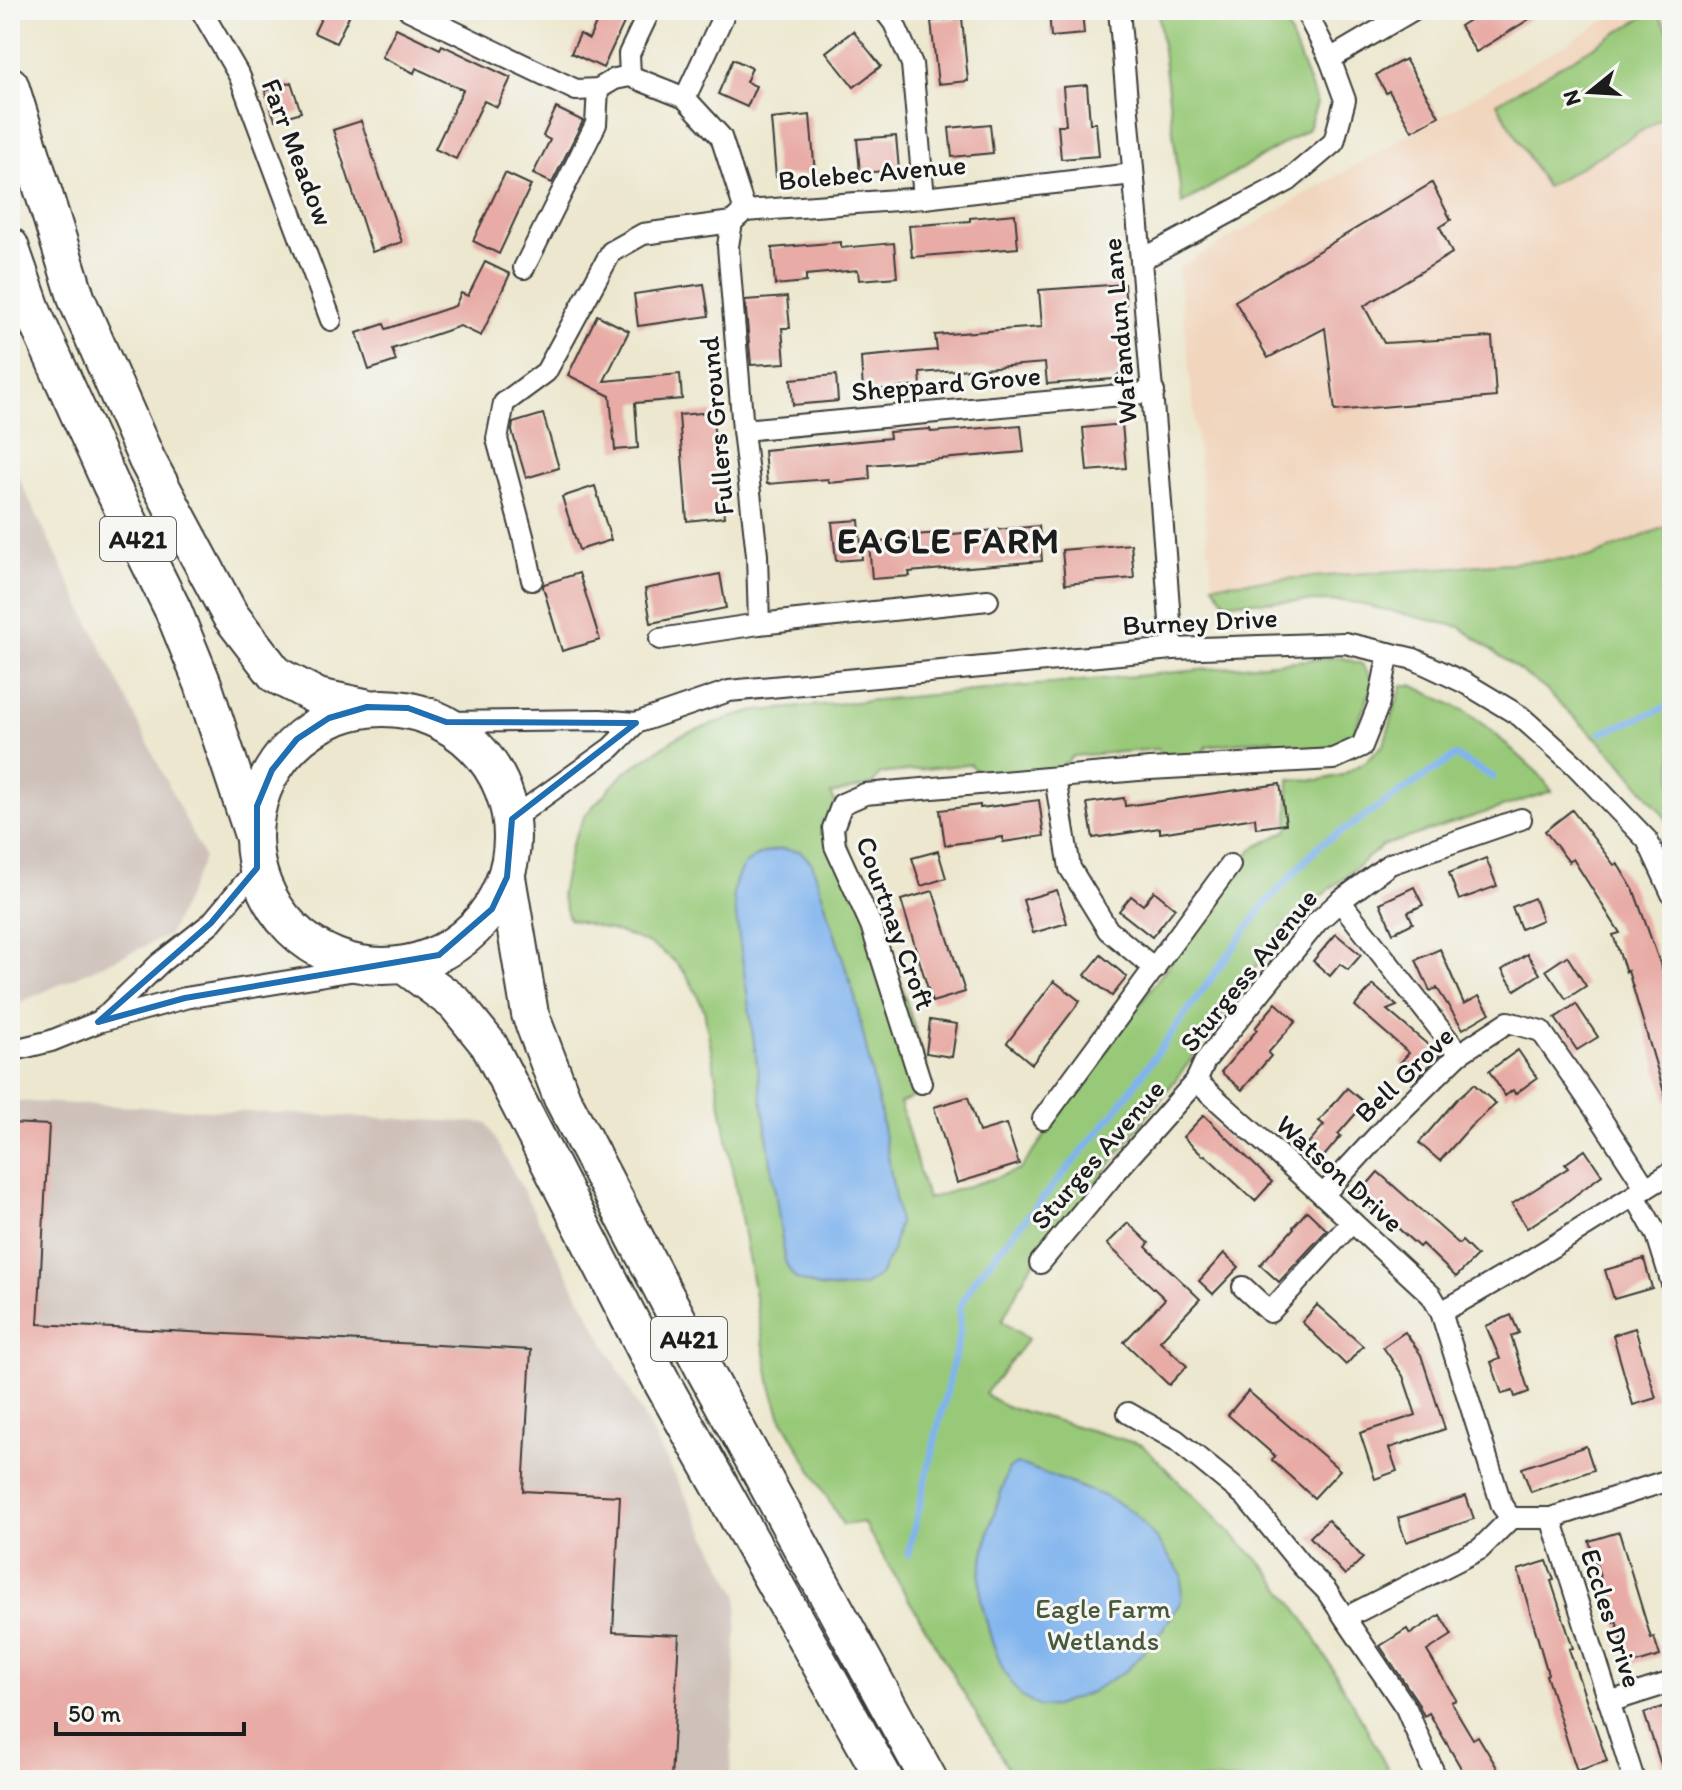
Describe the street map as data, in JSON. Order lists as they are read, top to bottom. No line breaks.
{"streets":{"highway":["A421"],"street":["Farr Meadow","Bolebec Avenue","Wafandun Lane","Sheppard Grove","Fullers Ground","Burney Drive","Courtnay Croft","Sturgess Avenue","Bell Grove","Sturges Avenue","Watson Drive","Eccles Drive"]},"crossings":[["Bolebec Avenue","Wafandun Lane"],["Bolebec Avenue","Fullers Ground"],["Wafandun Lane","Sheppard Grove"],["Wafandun Lane","Burney Drive"],["Sheppard Grove","Fullers Ground"],["Burney Drive","Courtnay Croft"],["Sturgess Avenue","Sturges Avenue"],["Sturgess Avenue","Watson Drive"],["Bell Grove","Watson Drive"],["Sturges Avenue","Watson Drive"]],"districts":["EAGLE FARM"],"parks":["Eagle Farm Wetlands"],"scale_bar":"50 m","north":"left"}
